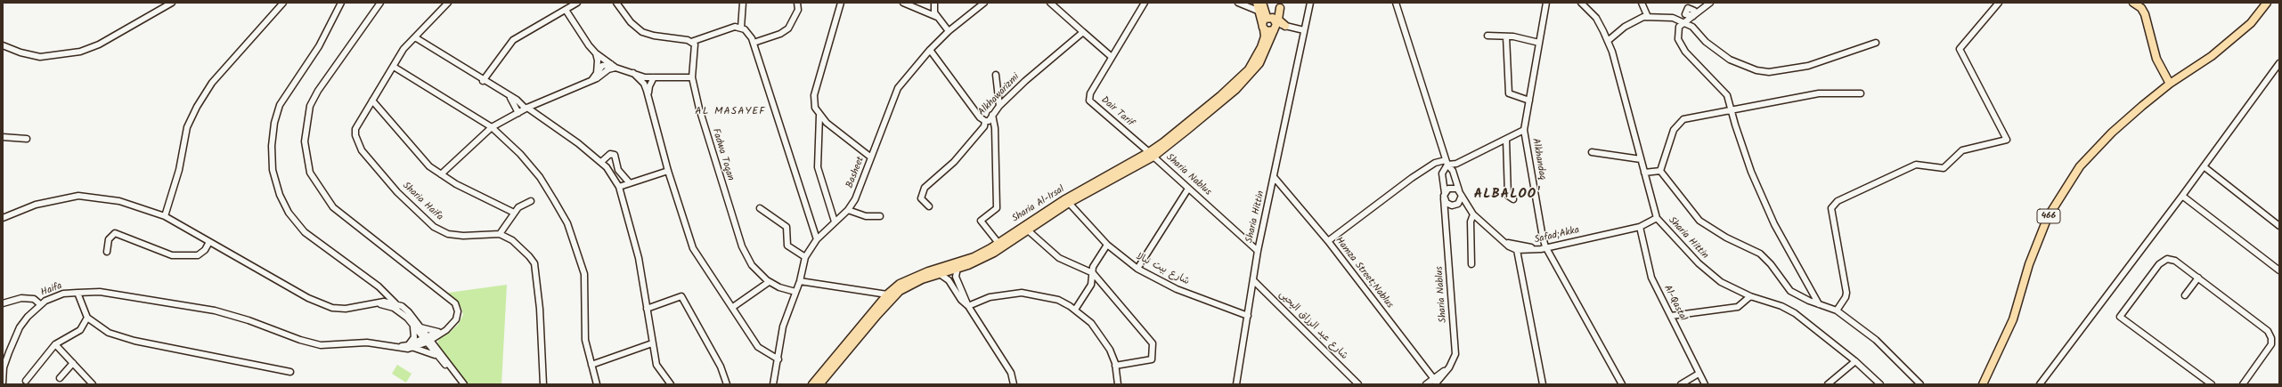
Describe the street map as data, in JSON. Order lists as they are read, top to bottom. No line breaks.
{"streets":{"main road":["Sharia Al-Irsal","466"],"street":["Alkhawarizmi","Dair Tarif","Fadwa Toqan","Alkhandaq","Basheet","Sharia Nablus","Sharia Haifa","Sharia Hittin","Safad;Akka","شارع بيت نبالا","Hamza Street;Nablus","Haifa","Al-Qastal","شارع عبد الرزاق اليحيى"]},"crossings":[["Dair Tarif","Sharia Nablus"],["Dair Tarif","Sharia Al-Irsal"],["Fadwa Toqan","Basheet"],["Alkhandaq","Safad;Akka"],["Sharia Nablus","Sharia Al-Irsal"],["Sharia Nablus","Sharia Hittin"],["Sharia Nablus","Hamza Street;Nablus"],["Sharia Al-Irsal","شارع بيت نبالا"],["Sharia Hittin","Safad;Akka"],["Sharia Hittin","شارع بيت نبالا"],["Sharia Hittin","Hamza Street;Nablus"],["Sharia Hittin","شارع عبد الرزاق اليحيى"],["Safad;Akka","Al-Qastal"]],"districts":["AL MASAYEF","ALBALOO'"]}
